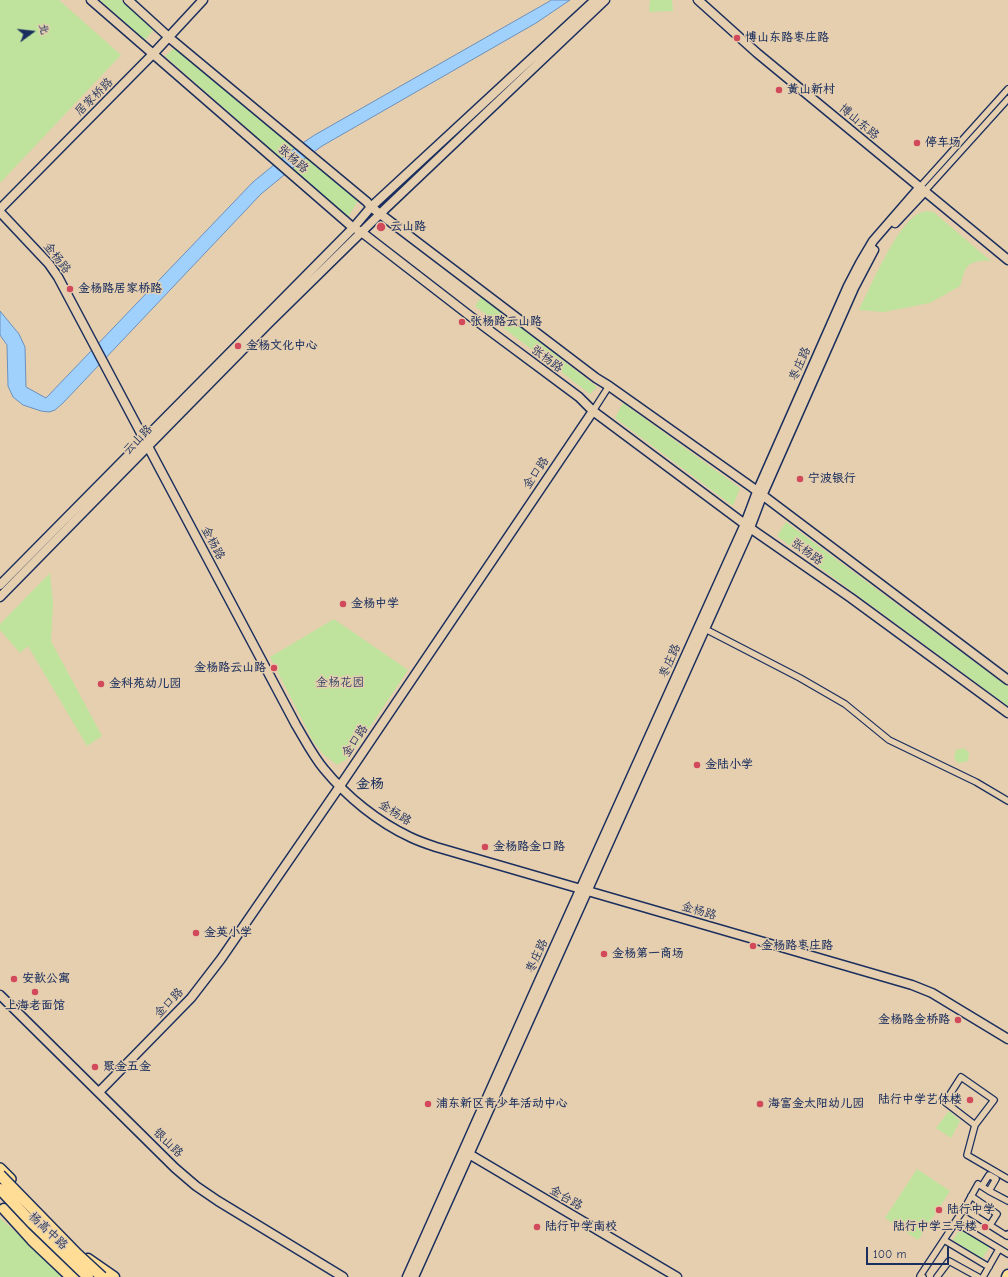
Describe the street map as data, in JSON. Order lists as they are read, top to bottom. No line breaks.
{"streets":{"highway":["杨高中路"],"street":["居家桥路","博山东路","张杨路","金杨路","枣庄路","云山路","金口路","银山路","金台路"]},"crossings":[["居家桥路","张杨路"],["博山东路","枣庄路"],["张杨路","枣庄路"],["张杨路","云山路"],["张杨路","金口路"],["金杨路","枣庄路"],["金杨路","云山路"],["金杨路","金口路"],["枣庄路","金台路"],["金口路","银山路"]],"districts":["金杨"],"parks":["金杨花园"],"places":["博山东路枣庄路","黄山新村","停车场","云山路","金杨路居家桥路","张杨路云山路","金杨文化中心","宁波银行","金杨中学","金杨路云山路","金科苑幼儿园","金陆小学","金杨路金口路","金英小学","金杨路枣庄路","金杨第一商场","安歆公寓","上海老面馆","金杨路金桥路","聚金五金","陆行中学艺体楼","浦东新区青少年活动中心","海富金太阳幼儿园","陆行中学","陆行中学南校","陆行中学三号楼"],"scale_bar":"100 m","north":"right"}
